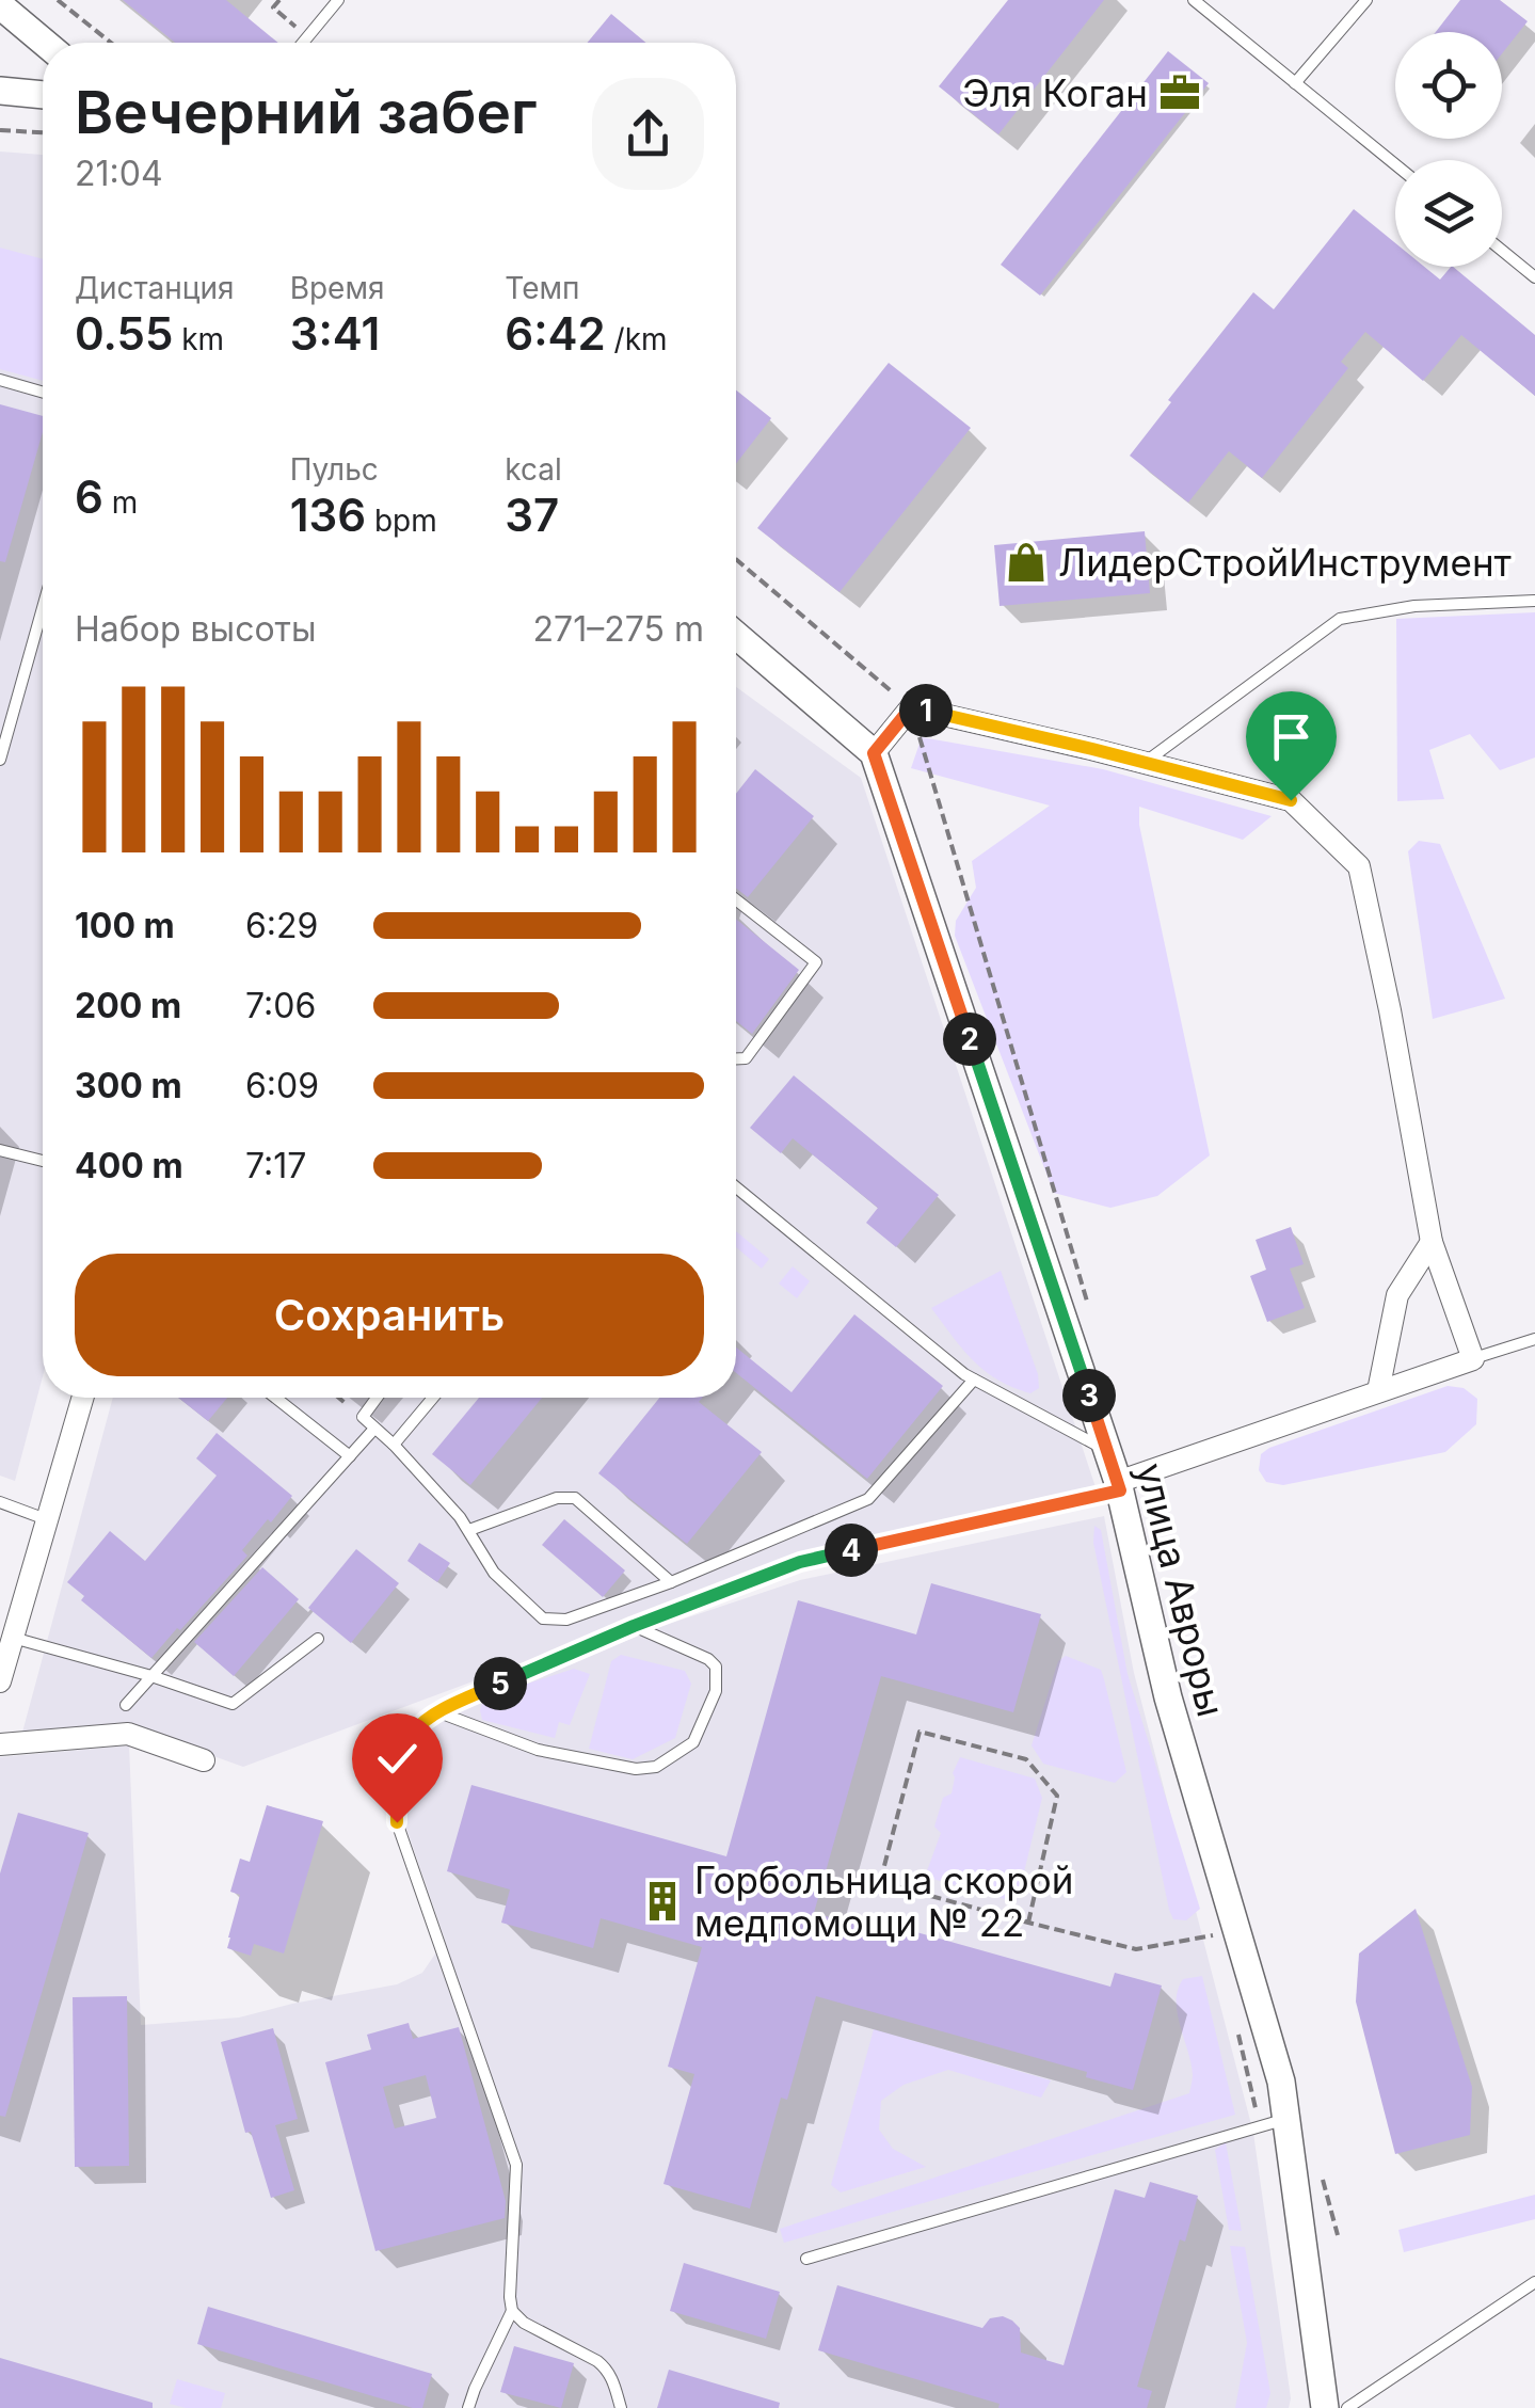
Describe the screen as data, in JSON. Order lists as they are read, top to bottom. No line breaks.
{"streets":{"street":["улица Авроры"]},"places":{"office":["Эля Коган"],"shop":["ЛидерСтройИнструмент"],"building":["Горбольница скорой медпомощи № 22"]},"page":{"heading":["Вечерний забег","21:04"],"stats":[["Дистанция","0.55 km"],["Время","3:41"],["Темп","6:42 /km"],["6 m"],["Пульс","136 bpm"],["kcal","37"]],"chart":["Набор высоты","271–275 m"],"pins":["1","2","3","4","5"],"list":[{"name":"100 m","note":"6:29"},{"name":"200 m","note":"7:06"},{"name":"300 m","note":"6:09"},{"name":"400 m","note":"7:17"}],"buttons":"Сохранить"}}
